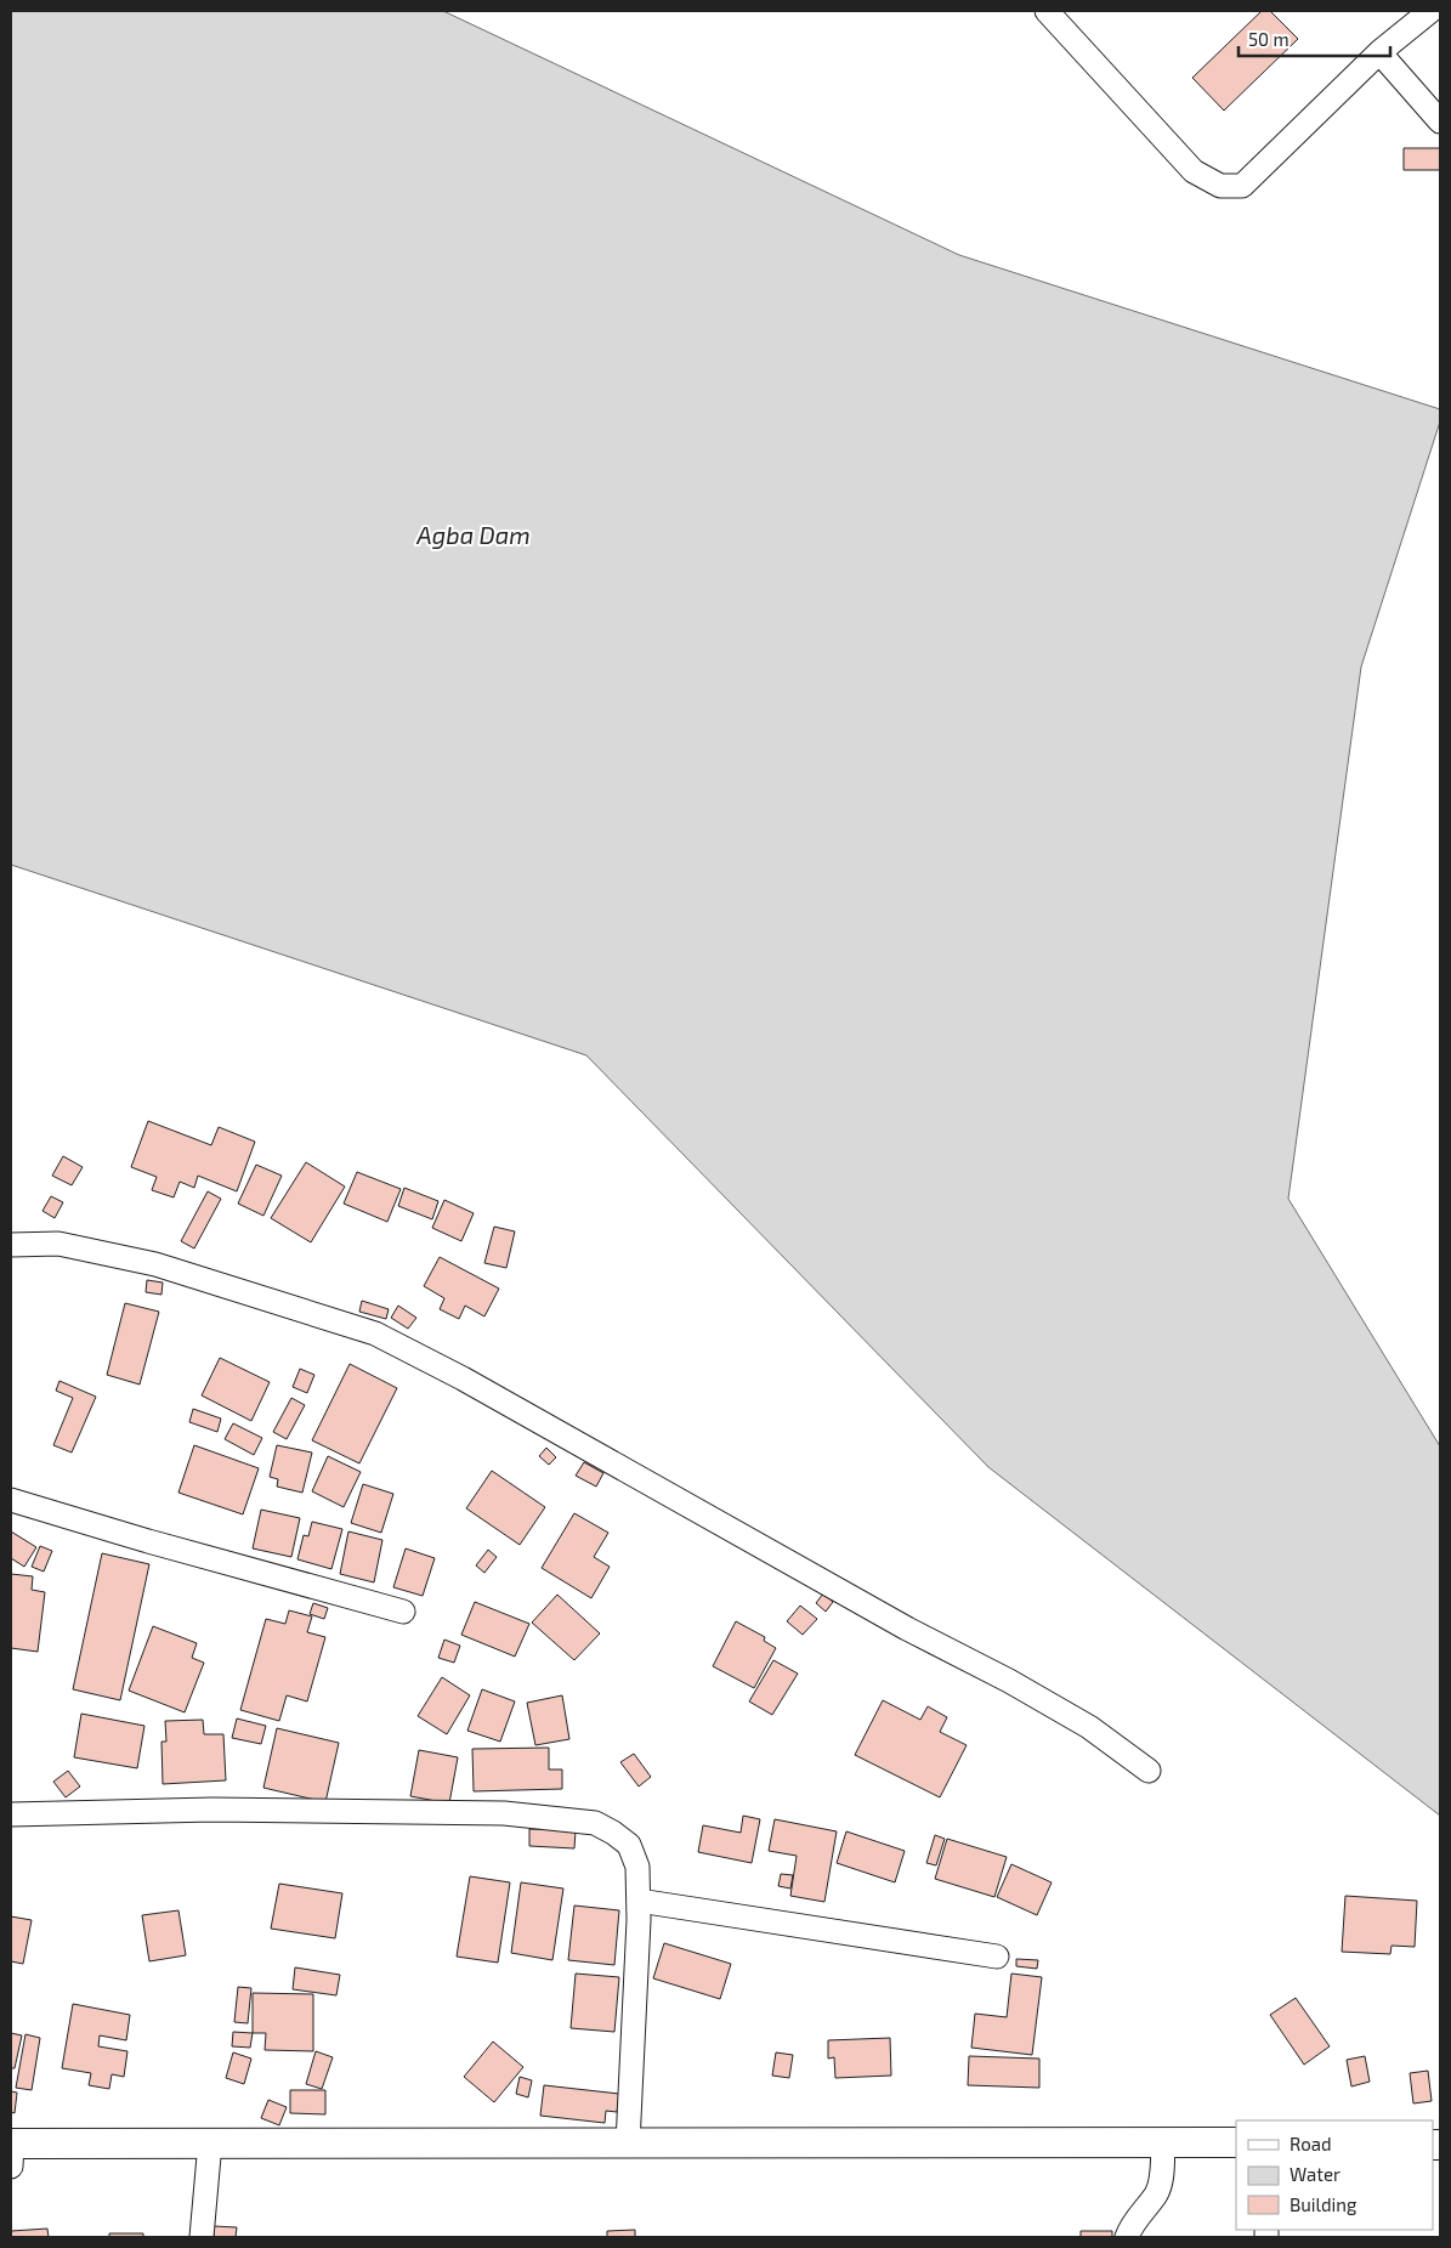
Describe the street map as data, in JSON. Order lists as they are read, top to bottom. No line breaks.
{"water":["Agba Dam"],"legend":["Road","Water","Building"],"scale_bar":"50 m"}
